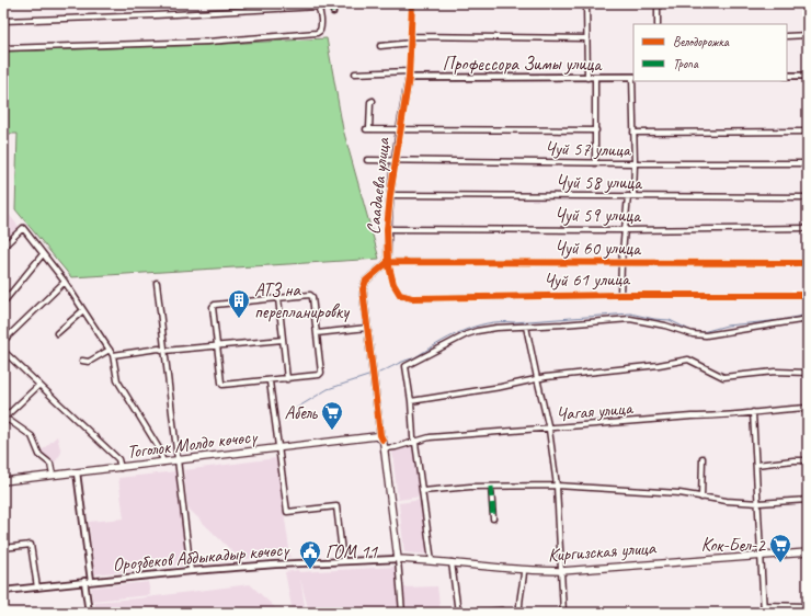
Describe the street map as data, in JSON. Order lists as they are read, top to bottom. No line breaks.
{"streets":{"main road":["Саадаева улица","Тоголок Молдо көчөсү","Киргизская улица"],"street":["Профессора Зимы улица","Чуй 57 улица","Чуй 58 улица","Чуй 59 улица","Чуй 60 улица","Чуй 61 улица","Чагая улица","Орозбеков Абдыкадыр көчөсү"]},"crossings":[["Профессора Зимы улица","Саадаева улица"],["Чуй 57 улица","Саадаева улица"],["Чуй 58 улица","Саадаева улица"],["Саадаева улица","Чуй 59 улица"],["Саадаева улица","Чуй 60 улица"],["Саадаева улица","Чуй 61 улица"],["Саадаева улица","Чагая улица"],["Саадаева улица","Тоголок Молдо көчөсү"],["Саадаева улица","Киргизская улица"],["Саадаева улица","Орозбеков Абдыкадыр көчөсү"],["Чуй 60 улица","Чуй 61 улица"],["Киргизская улица","Орозбеков Абдыкадыр көчөсү"]],"places":{"building":["АТЗ на перепланировку"],"supermarket":["Абель","Кок-Бел-2"],"public building":["ГОМ 11"]},"legend":["Велодорожка","Тропа"]}
